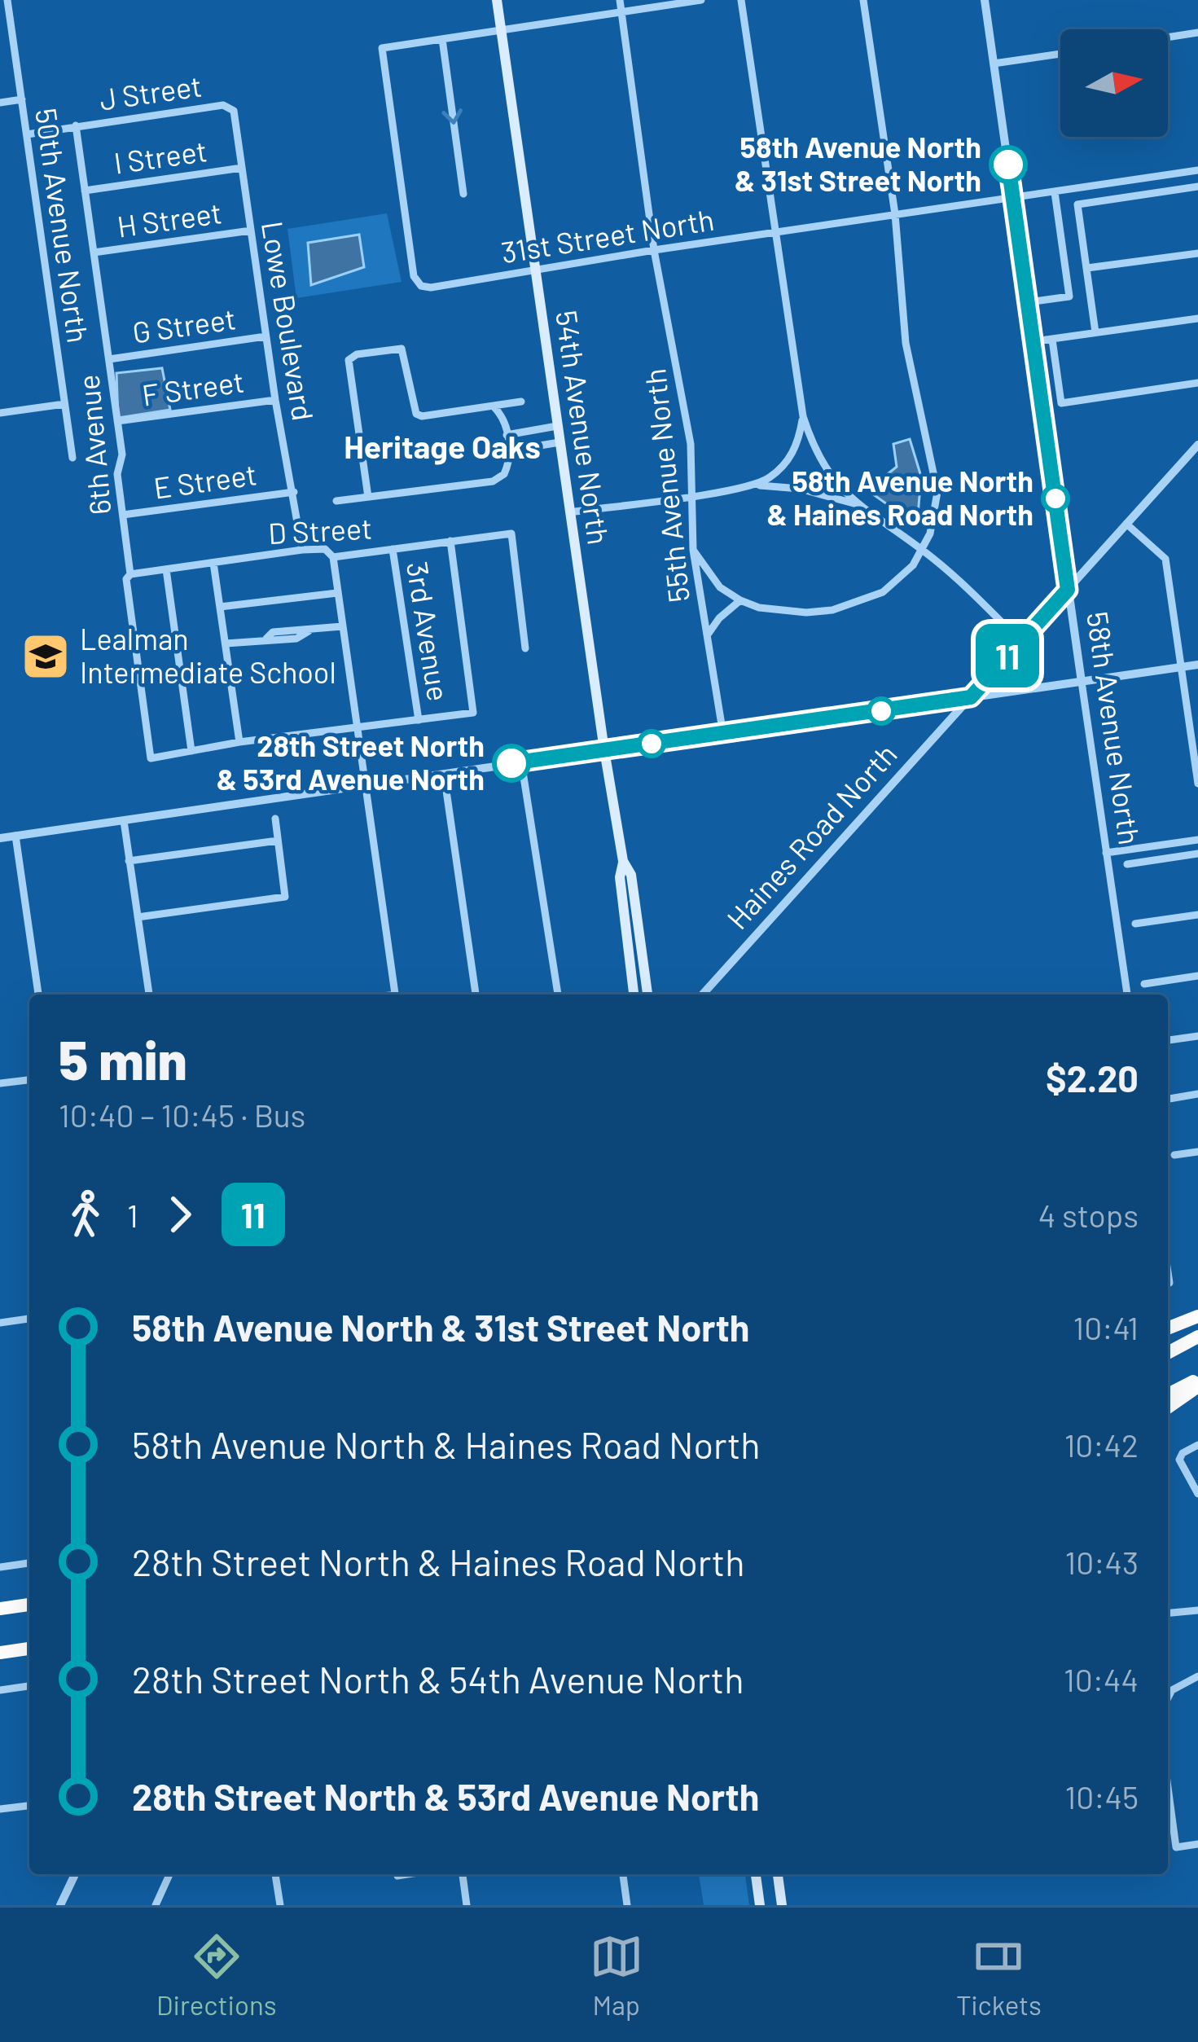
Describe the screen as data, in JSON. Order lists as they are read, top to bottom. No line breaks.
{"streets":{"main road":["54th Avenue North"],"street":["J Street","I Street","H Street","50th Avenue North","31st Street North","Lowe Boulevard","G Street","F Street","6th Avenue","E Street","55th Avenue North","D Street","3rd Avenue","58th Avenue North","Haines Road North"]},"crossings":[["J Street","50th Avenue North"],["J Street","Lowe Boulevard"],["J Street","6th Avenue"],["I Street","Lowe Boulevard"],["I Street","6th Avenue"],["H Street","Lowe Boulevard"],["H Street","6th Avenue"],["31st Street North","54th Avenue North"],["31st Street North","55th Avenue North"],["31st Street North","58th Avenue North"],["Lowe Boulevard","G Street"],["Lowe Boulevard","F Street"],["Lowe Boulevard","E Street"],["Lowe Boulevard","D Street"],["G Street","6th Avenue"],["F Street","6th Avenue"],["6th Avenue","E Street"],["6th Avenue","D Street"],["D Street","3rd Avenue"],["58th Avenue North","Haines Road North"]],"districts":["Heritage Oaks"],"places":{"other":["58th Avenue North & 31st Street North","58th Avenue North & Haines Road North","28th Street North & 53rd Avenue North"],"school or university":["Lealman Intermediate School"]},"lines":["bus line 11"],"north":"right","page":{"on_map":"11","heading":["5 min","10:40 – 10:45 · Bus","$2.20"],"legs":["1","11","4 stops"],"list":[{"name":"58th Avenue North & 31st Street North","value":"10:41"},{"name":"58th Avenue North & Haines Road North","value":"10:42"},{"name":"28th Street North & Haines Road North","value":"10:43"},{"name":"28th Street North & 54th Avenue North","value":"10:44"},{"name":"28th Street North & 53rd Avenue North","value":"10:45"}],"tabs":["Directions","Map","Tickets"]}}
